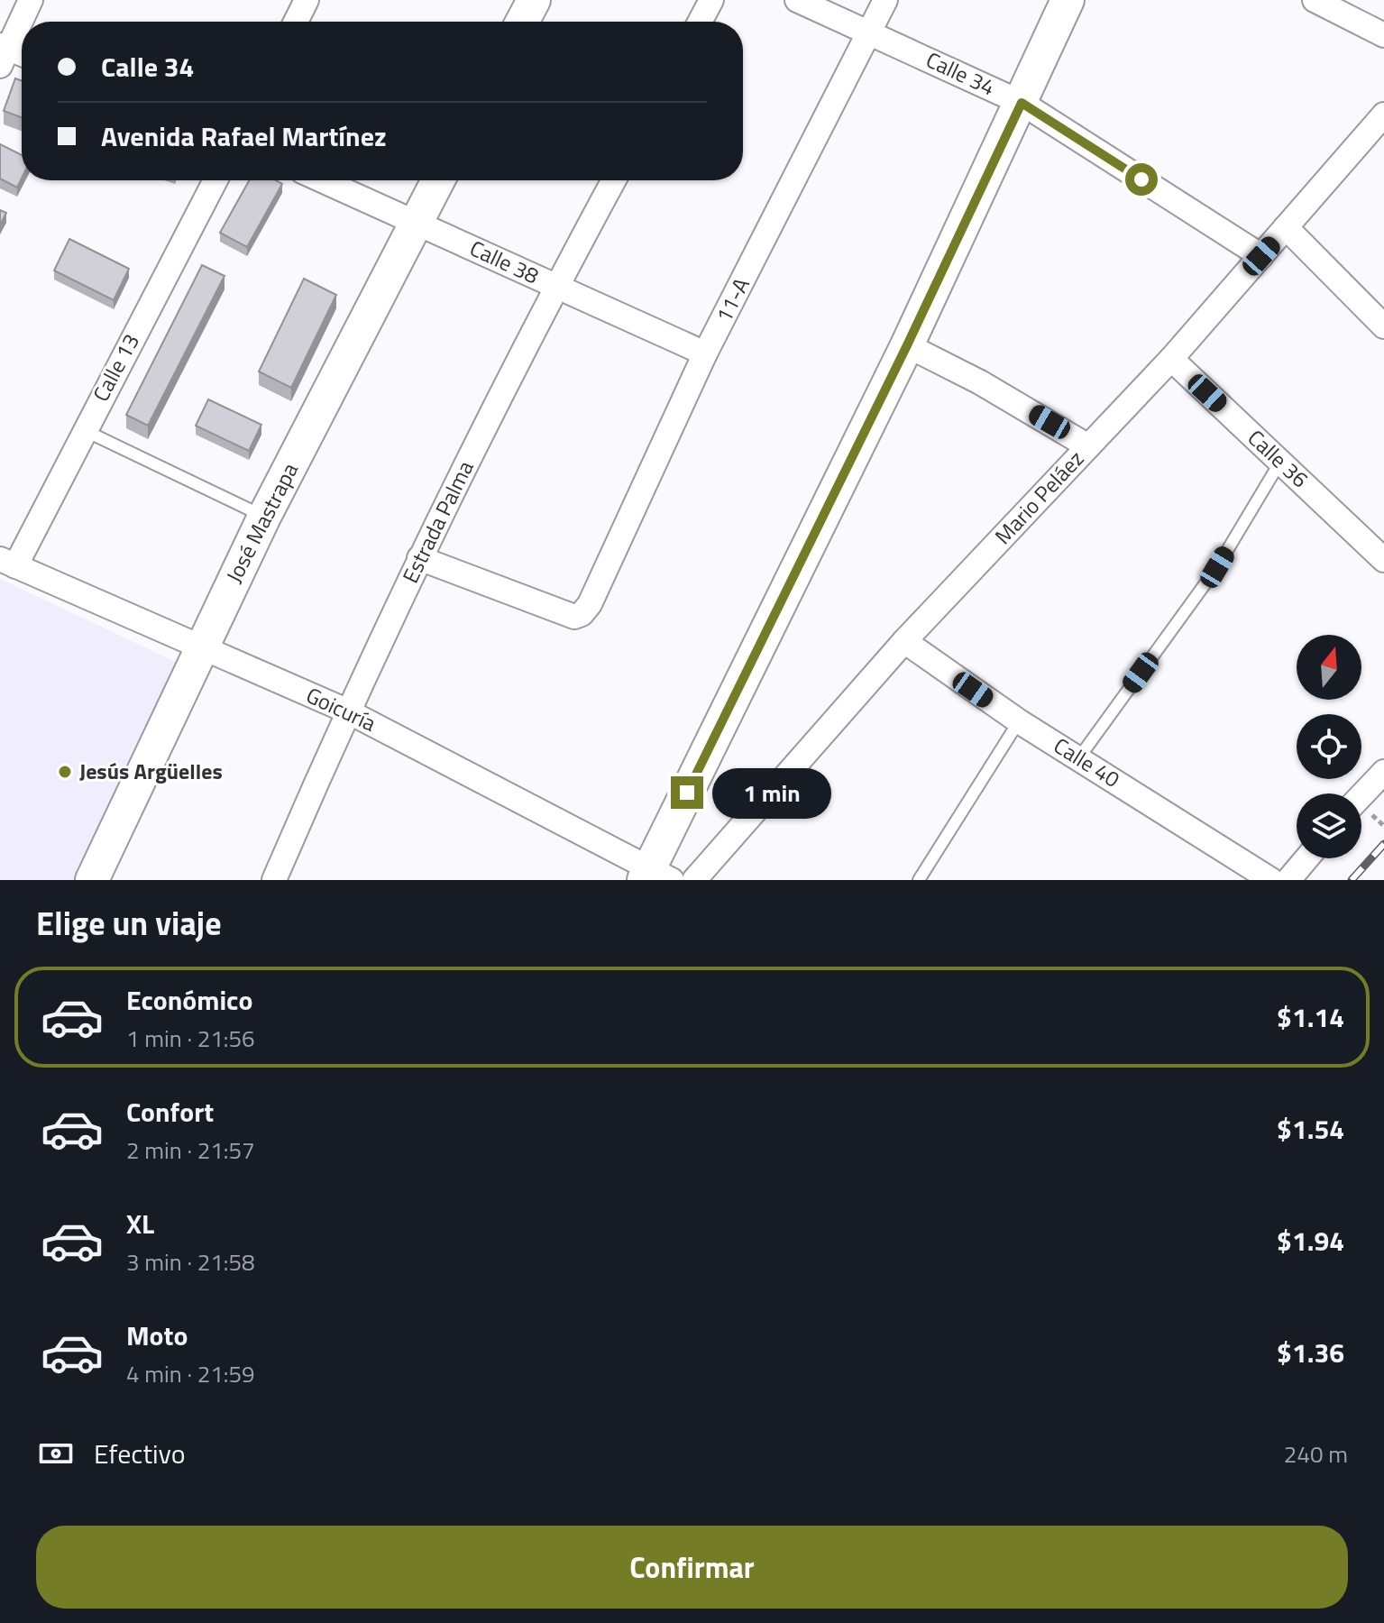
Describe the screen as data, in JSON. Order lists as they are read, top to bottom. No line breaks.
{"streets":{"main road":["José Mastrapa"],"street":["Calle 34","Calle 38","11-A","Calle 13","Calle 36","Mario Peláez","Estrada Palma","Goicuría","Calle 40"]},"crossings":[["Calle 34","11-A"],["Calle 34","Mario Peláez"],["Calle 38","11-A"],["Calle 38","Estrada Palma"],["Calle 38","José Mastrapa"],["11-A","Estrada Palma"],["Calle 13","Goicuría"],["Calle 36","Mario Peláez"],["Mario Peláez","Calle 40"],["Estrada Palma","Goicuría"],["José Mastrapa","Goicuría"]],"places":["Jesús Argüelles"],"north":"top","page":{"banner":["Calle 34","Avenida Rafael Martínez"],"bubble":"1 min","heading":"Elige un viaje","list":[{"name":"Económico","note":"1 min · 21:56","value":"$1.14"},{"name":"Confort","note":"2 min · 21:57","value":"$1.54"},{"name":"XL","note":"3 min · 21:58","value":"$1.94"},{"name":"Moto","note":"4 min · 21:59","value":"$1.36"}],"pay":["Efectivo","240 m"],"buttons":"Confirmar"}}
